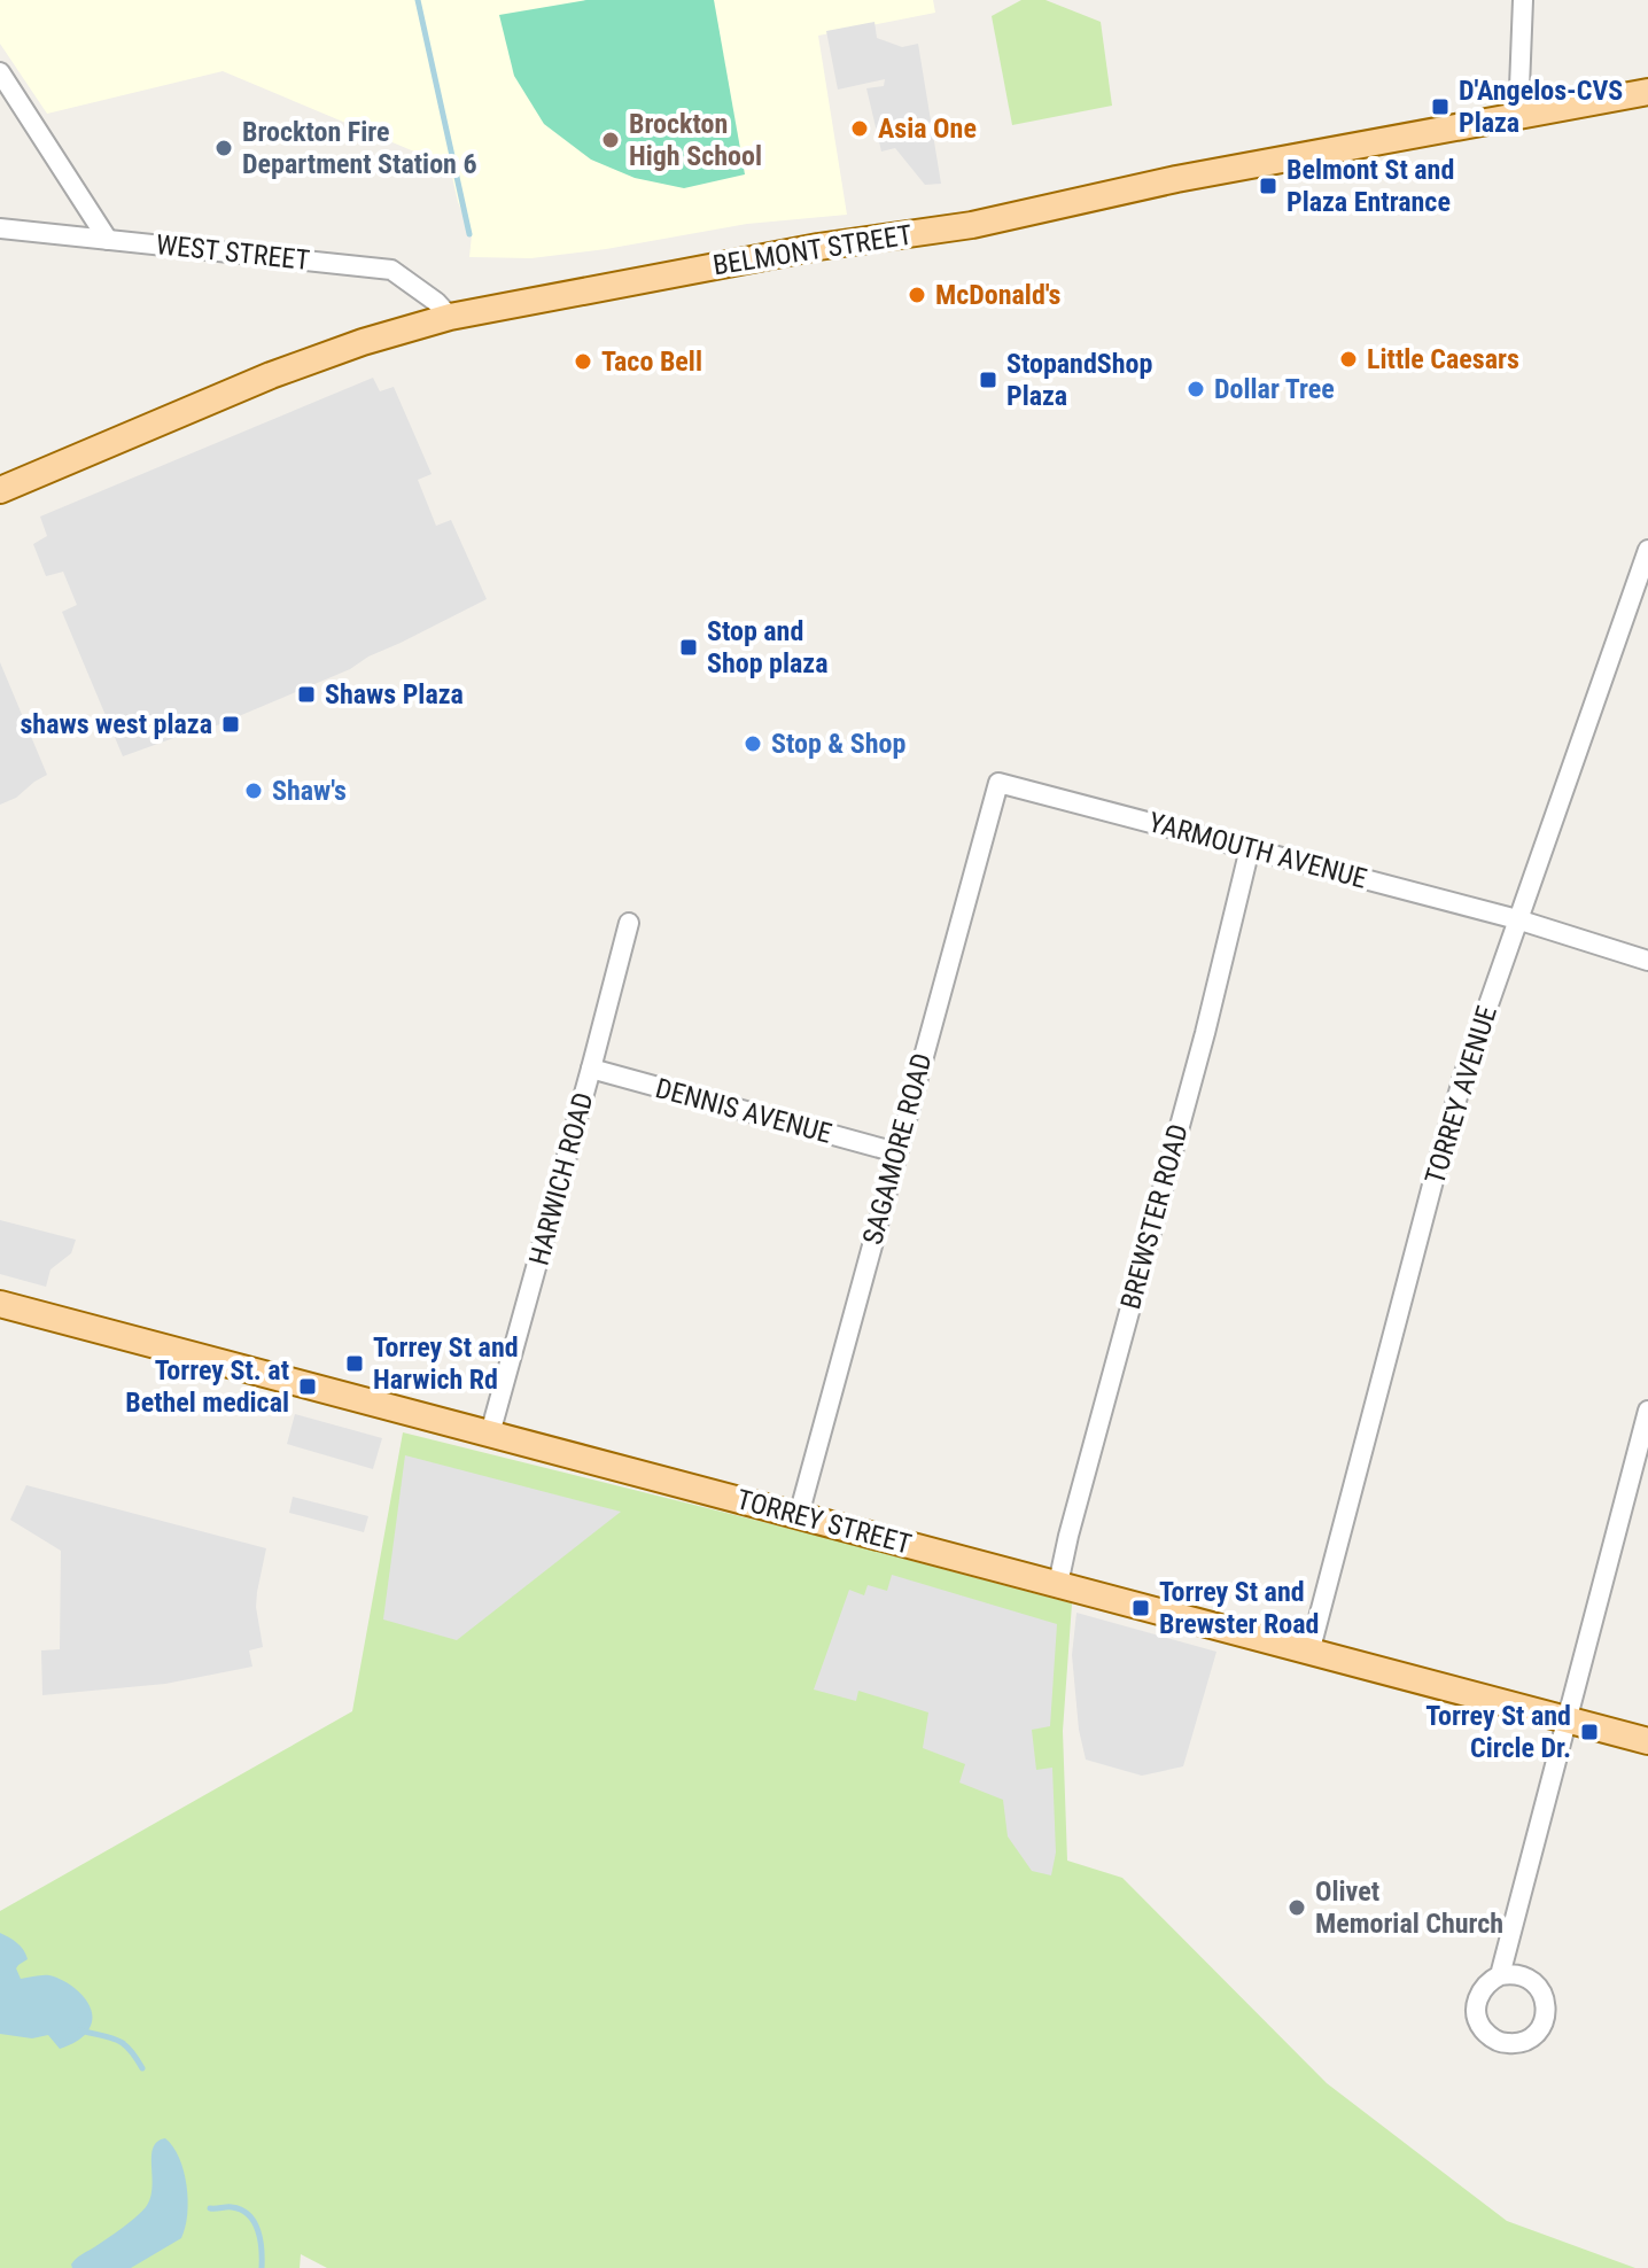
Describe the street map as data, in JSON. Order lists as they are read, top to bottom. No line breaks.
{"streets":{"main road":["BELMONT STREET","TORREY STREET"],"street":["WEST STREET","YARMOUTH AVENUE","TORREY AVENUE","DENNIS AVENUE","SAGAMORE ROAD","HARWICH ROAD","BREWSTER ROAD"]},"crossings":[["BELMONT STREET","WEST STREET"],["YARMOUTH AVENUE","TORREY AVENUE"],["YARMOUTH AVENUE","SAGAMORE ROAD"],["YARMOUTH AVENUE","BREWSTER ROAD"],["TORREY AVENUE","TORREY STREET"],["DENNIS AVENUE","SAGAMORE ROAD"],["DENNIS AVENUE","HARWICH ROAD"],["SAGAMORE ROAD","TORREY STREET"],["HARWICH ROAD","TORREY STREET"],["BREWSTER ROAD","TORREY STREET"]],"places":{"transit":["D'Angelos-CVS Plaza","Belmont St and Plaza Entrance","StopandShop Plaza","Stop and Shop plaza","Shaws Plaza","shaws west plaza","Torrey St and Harwich Rd","Torrey St. at Bethel medical","Torrey St and Brewster Road","Torrey St and Circle Dr."],"other":["Asia One","Brockton High School","Brockton Fire Department Station 6","McDonald's","Little Caesars","Taco Bell","Dollar Tree","Stop & Shop","Shaw's","Olivet Memorial Church"]}}
